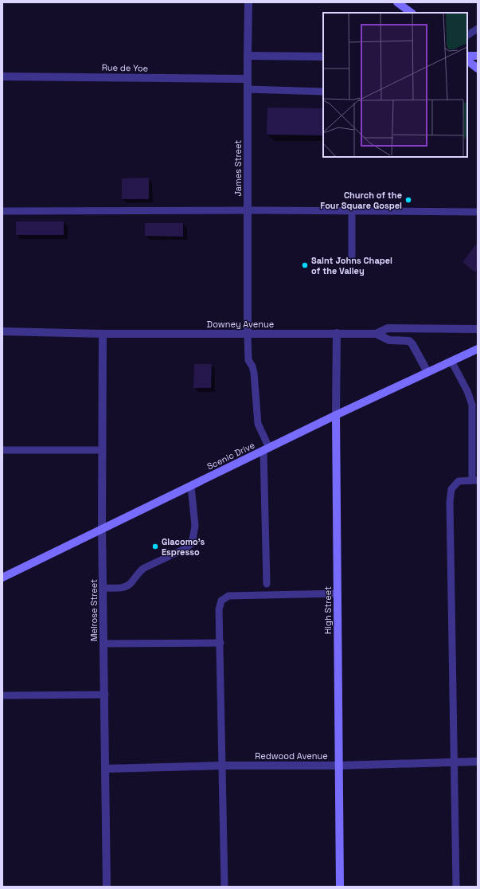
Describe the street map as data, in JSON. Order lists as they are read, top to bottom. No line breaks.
{"streets":{"main road":["Scenic Drive","High Street"],"street":["Rue de Yoe","James Street","Downey Avenue","Melrose Street","Redwood Avenue"]},"crossings":[["Rue de Yoe","James Street"],["James Street","Downey Avenue"],["Downey Avenue","Melrose Street"],["Downey Avenue","High Street"],["Scenic Drive","Melrose Street"],["Scenic Drive","High Street"],["Melrose Street","Redwood Avenue"],["High Street","Redwood Avenue"]],"places":["Church of the Four Square Gospel","Saint Johns Chapel of the Valley","Giacomo's Espresso"]}
